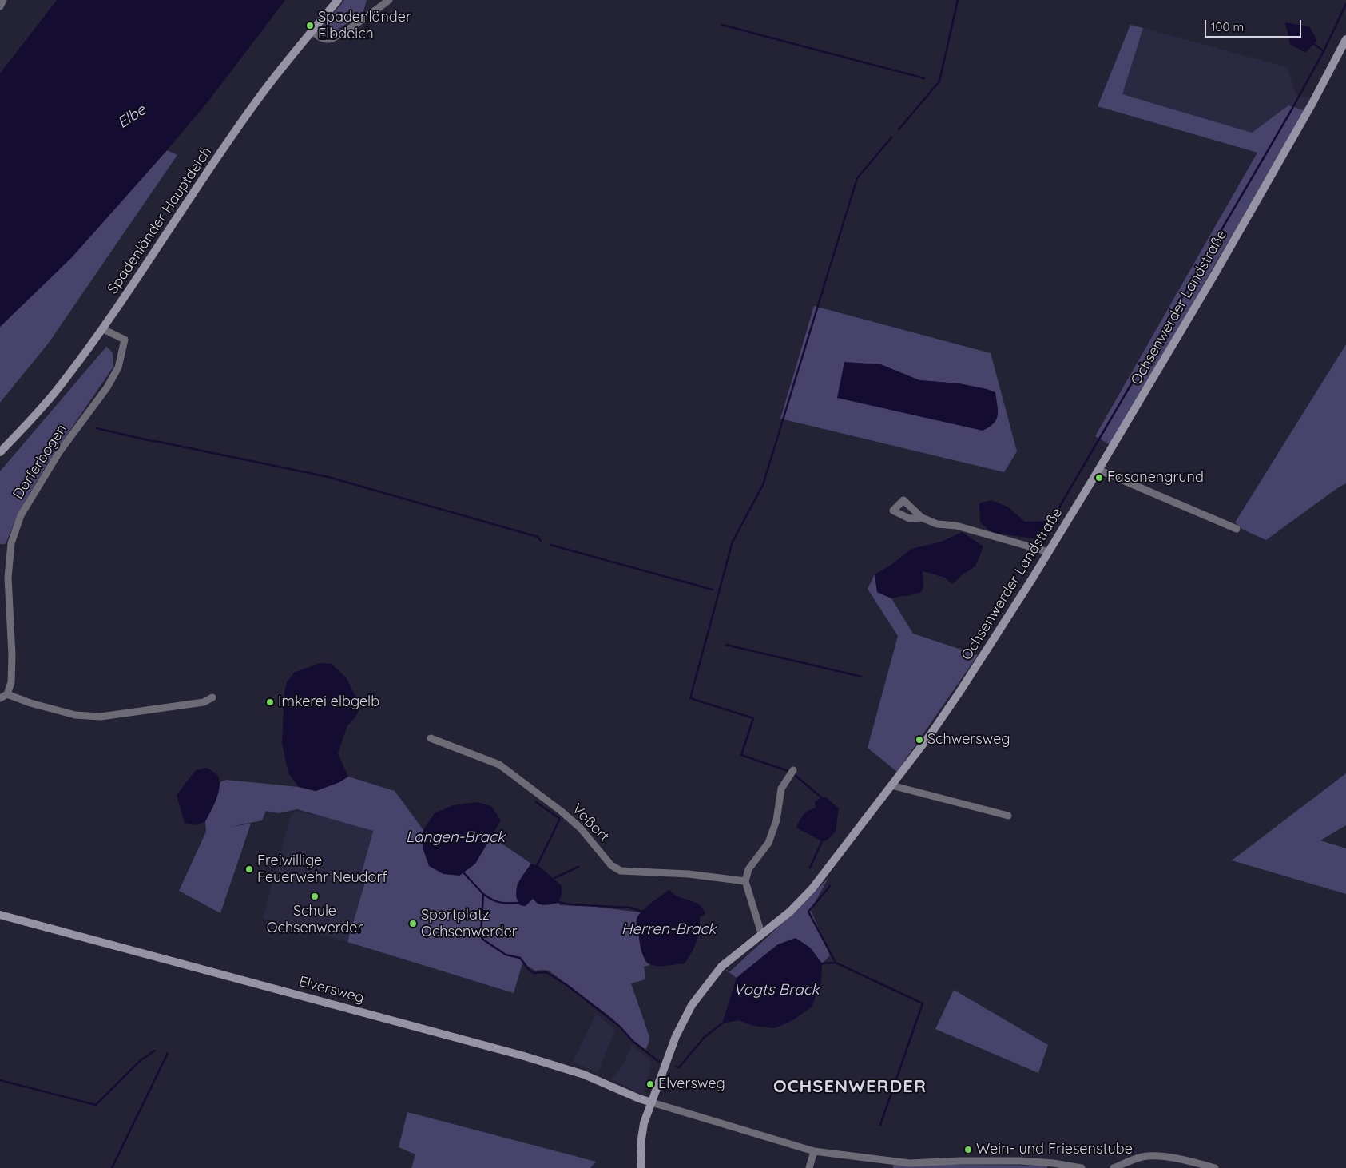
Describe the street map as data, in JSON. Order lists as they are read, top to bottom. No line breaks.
{"streets":{"street":["Spadenländer Hauptdeich","Ochsenwerder Landstraße","Dorferbogen","Voßort","Elversweg"]},"crossings":[["Spadenländer Hauptdeich","Dorferbogen"],["Ochsenwerder Landstraße","Elversweg"]],"districts":["OCHSENWERDER"],"water":["Elbe","Langen-Brack","Herren-Brack","Vogts Brack"],"places":["Spadenländer Elbdeich","Fasanengrund","Imkerei elbgelb","Schwersweg","Freiwillige Feuerwehr Neudorf","Schule Ochsenwerder","Sportplatz Ochsenwerder","Elversweg","Wein- und Friesenstube"],"scale_bar":"100 m"}
